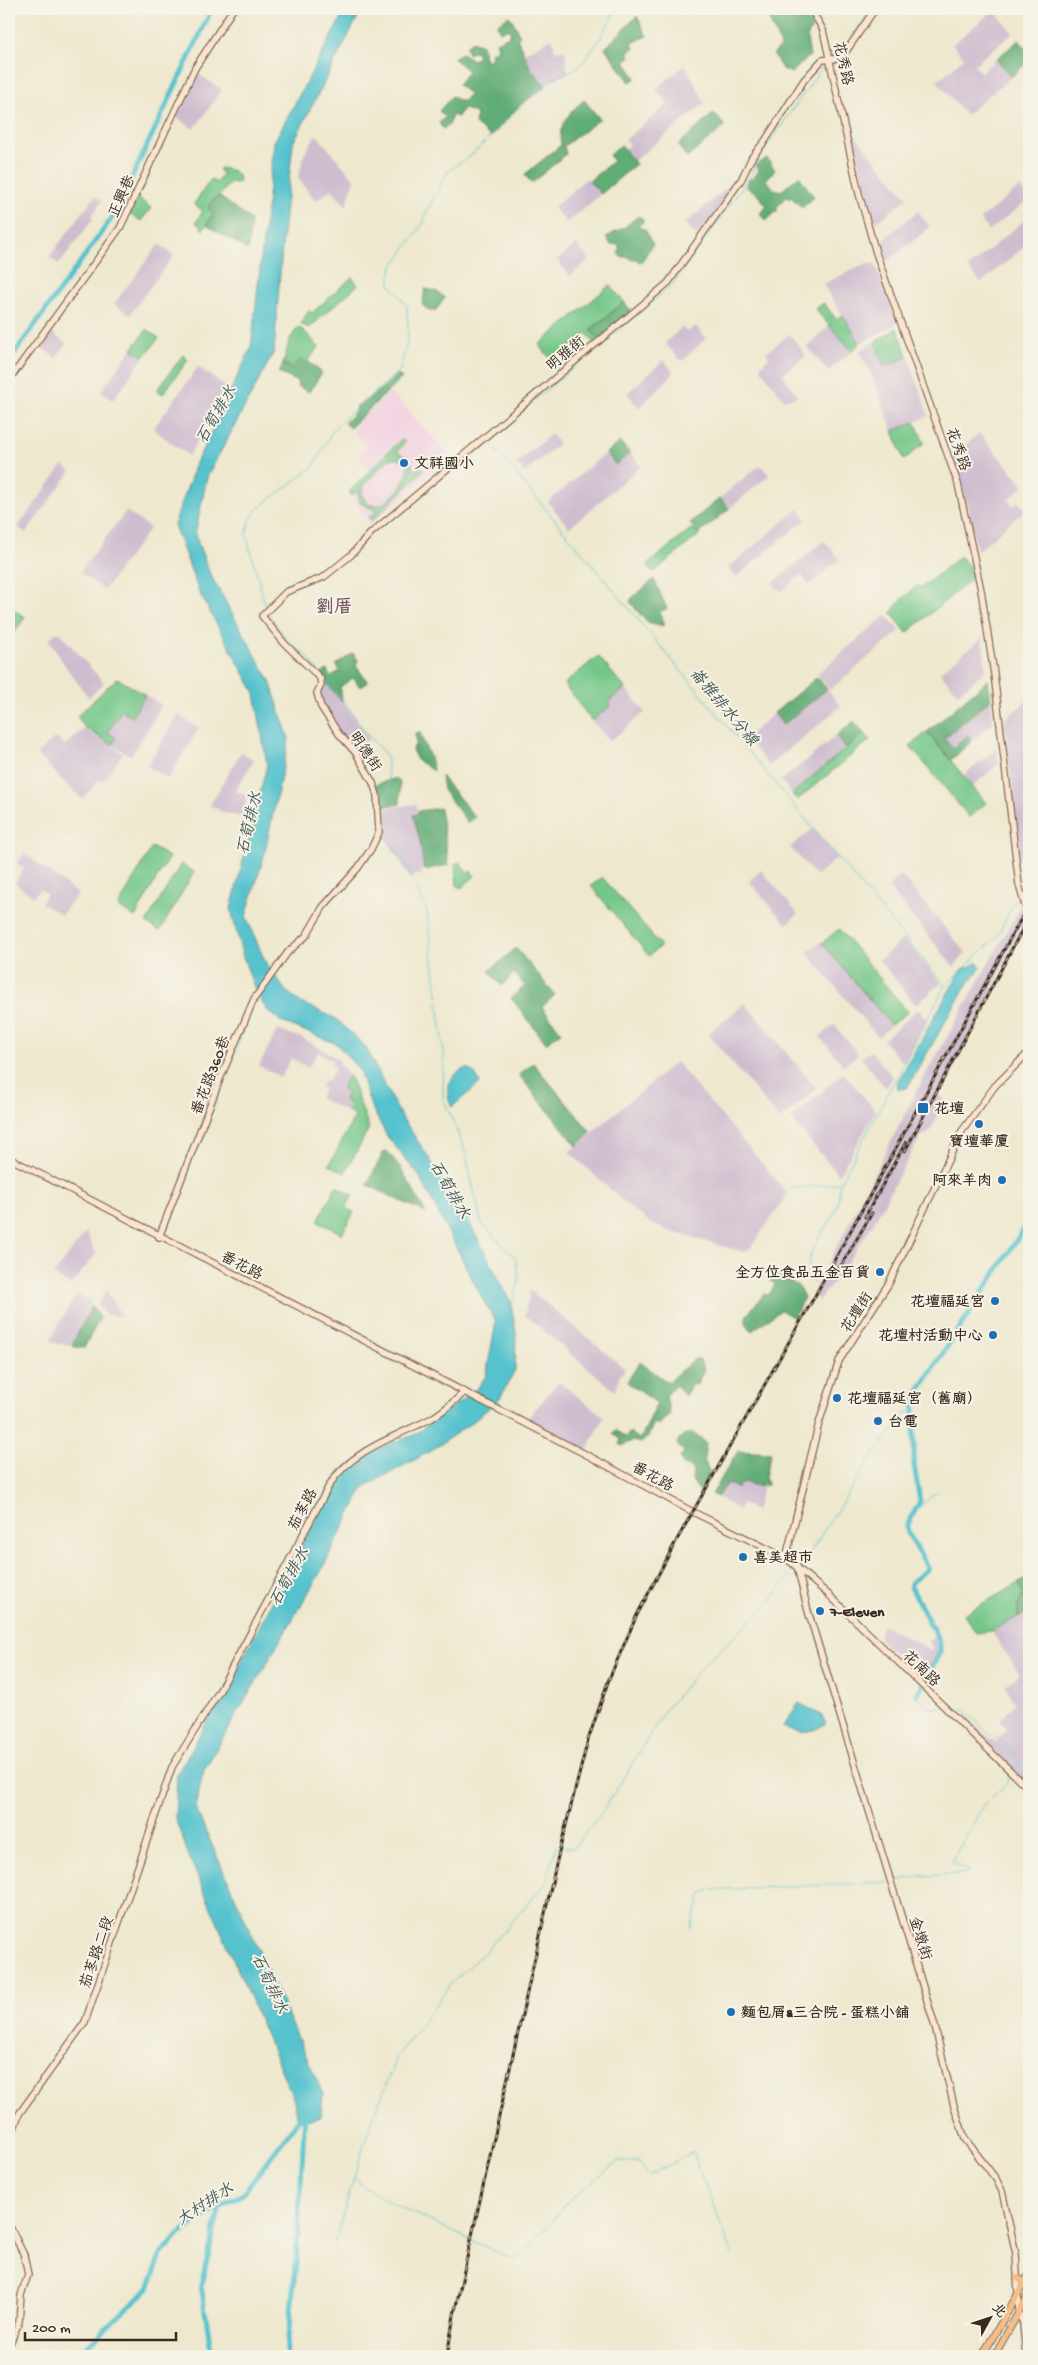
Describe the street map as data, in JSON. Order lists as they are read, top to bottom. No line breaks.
{"streets":{"street":["花秀路","正興巷","明雅街","明德街","番花路360巷","番花路","花壇街","茄苳路","花南路","金墩街","茄苳路二段"]},"crossings":[["花秀路","明雅街"],["明雅街","明德街"],["明德街","番花路360巷"],["番花路360巷","番花路"],["番花路","花壇街"],["番花路","茄苳路"],["番花路","花南路"],["番花路","金墩街"],["茄苳路","茄苳路二段"],["花南路","金墩街"]],"districts":["劉厝"],"water":["石筍排水","崙雅排水分線","大村排水"],"places":{"other":["文祥國小","寶壇華廈","阿來羊肉","全方位食品五金百貨","花壇福延宮","花壇村活動中心","花壇福延宮（舊廟）","台電","喜美超市","7-Eleven","麵包屑&三合院 - 蛋糕小舖"],"transit":["花壇"]},"scale_bar":"200 m","north":"top right"}
